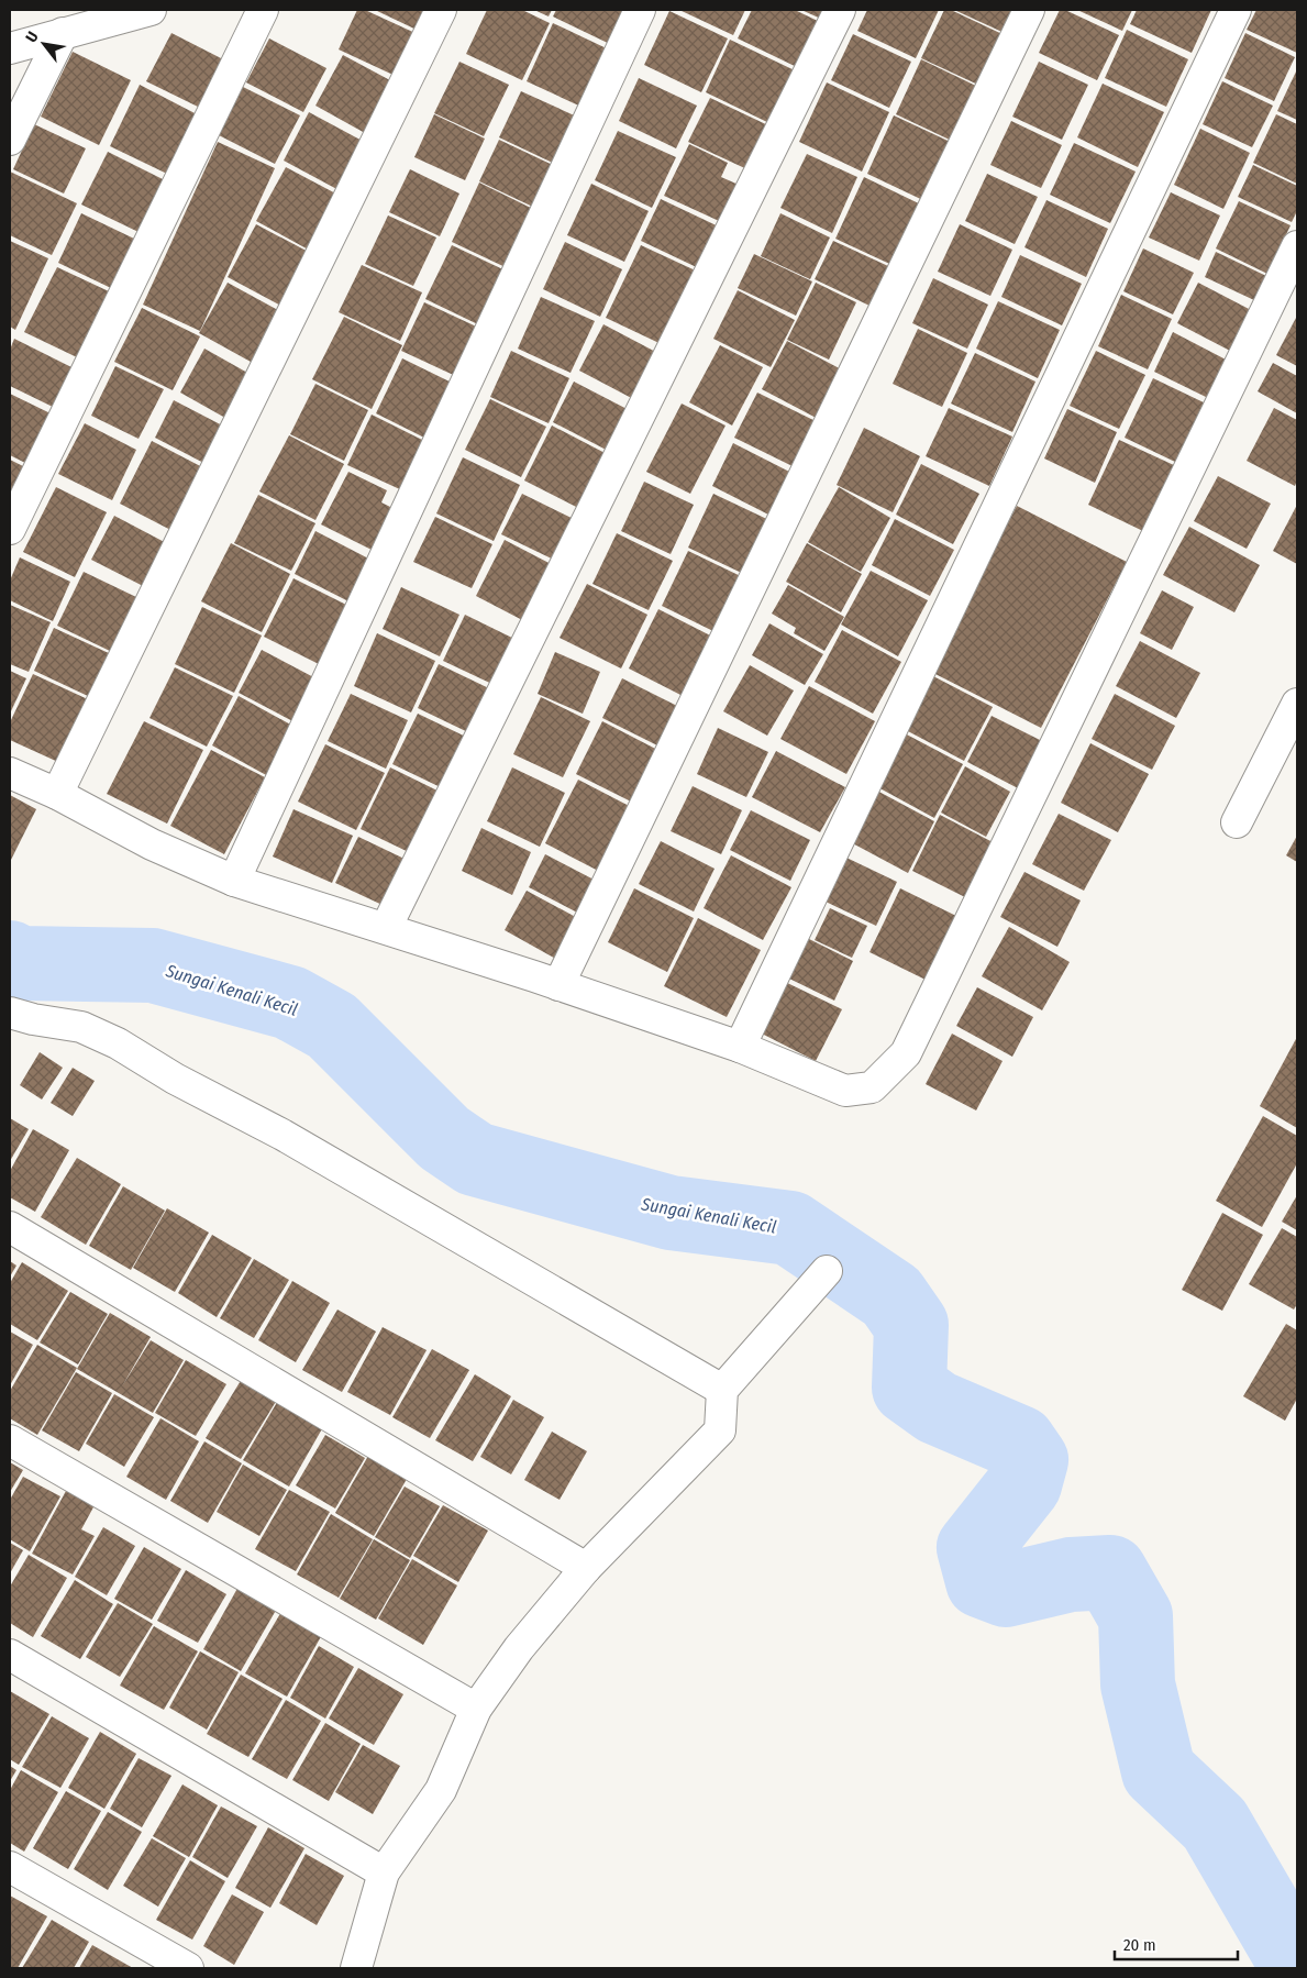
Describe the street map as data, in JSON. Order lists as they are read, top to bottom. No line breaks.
{"water":["Sungai Kenali Kecil"],"scale_bar":"20 m","north":"top left"}
